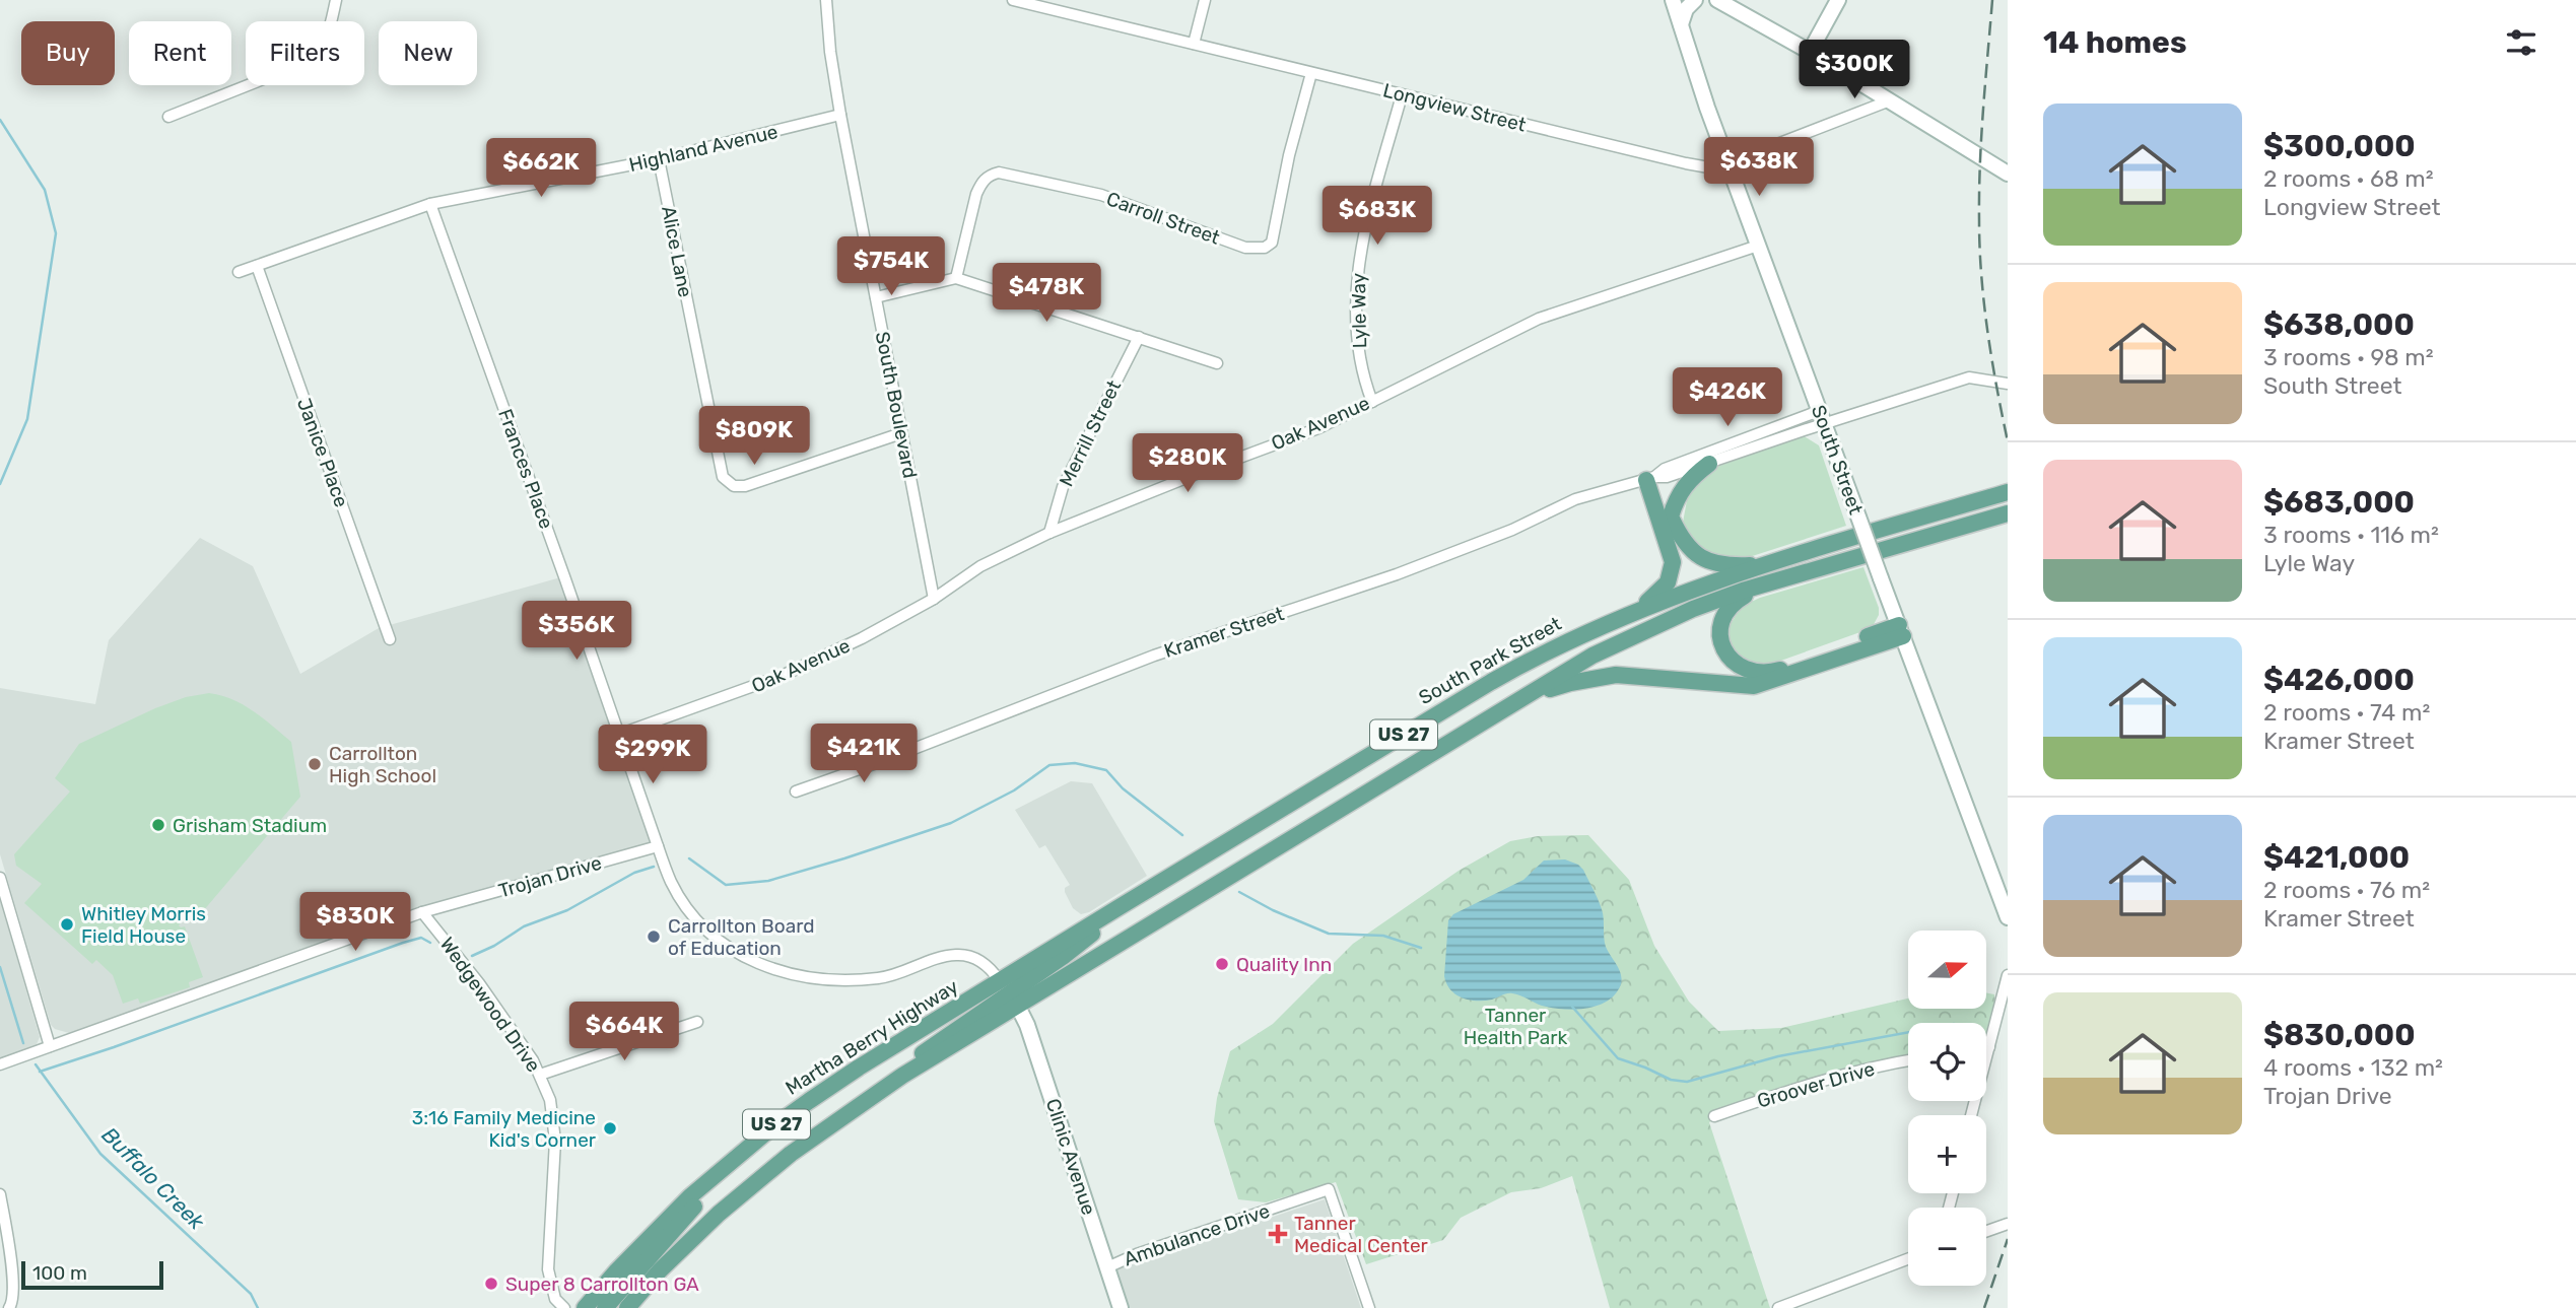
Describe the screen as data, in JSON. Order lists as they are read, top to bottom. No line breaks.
{"streets":{"main road":["South Park Street","US 27","Martha Berry Highway"],"street":["Longview Street","Highland Avenue","Carroll Street","Alice Lane","Lyle Way","South Boulevard","Oak Avenue","Merrill Street","Janice Place","South Street","Frances Place","Kramer Street","Trojan Drive","Wedgewood Drive","Groover Drive","Clinic Avenue","Ambulance Drive"]},"crossings":[["Longview Street","Carroll Street"],["Longview Street","Lyle Way"],["Longview Street","South Street"],["Highland Avenue","Alice Lane"],["Highland Avenue","South Boulevard"],["Highland Avenue","Janice Place"],["Highland Avenue","Frances Place"],["Alice Lane","South Boulevard"],["Lyle Way","Oak Avenue"],["South Boulevard","Oak Avenue"],["Oak Avenue","Merrill Street"],["Oak Avenue","South Street"],["Oak Avenue","Frances Place"],["South Street","Kramer Street"],["Frances Place","Trojan Drive"],["South Park Street","US 27"],["South Park Street","Martha Berry Highway"],["South Park Street","Clinic Avenue"],["US 27","Martha Berry Highway"],["US 27","Clinic Avenue"],["Trojan Drive","Wedgewood Drive"],["Martha Berry Highway","Clinic Avenue"],["Clinic Avenue","Ambulance Drive"]],"water":["Buffalo Creek"],"parks":["Tanner Health Park"],"places":{"other":["Carrollton High School","Grisham Stadium","Whitley Morris Field House","Carrollton Board of Education","Quality Inn","3:16 Family Medicine Kid's Corner","Super 8 Carrollton GA"],"health":["Tanner Medical Center"]},"scale_bar":"100 m","north":"right","page":{"heading":"14 homes","chip":["Buy","Rent","Filters","New"],"price":["$300K","$638K","$662K","$683K","$754K","$478K","$426K","$809K","$280K","$356K","$421K","$299K","$830K","$664K"],"list":[{"name":"$300,000","note":"2 rooms · 68 m² · Longview Street"},{"name":"$638,000","note":"3 rooms · 98 m² · South Street"},{"name":"$683,000","note":"3 rooms · 116 m² · Lyle Way"},{"name":"$426,000","note":"2 rooms · 74 m² · Kramer Street"},{"name":"$421,000","note":"2 rooms · 76 m² · Kramer Street"},{"name":"$830,000","note":"4 rooms · 132 m² · Trojan Drive"}],"map_buttons":["+","−"],"scale":"100 m"}}
